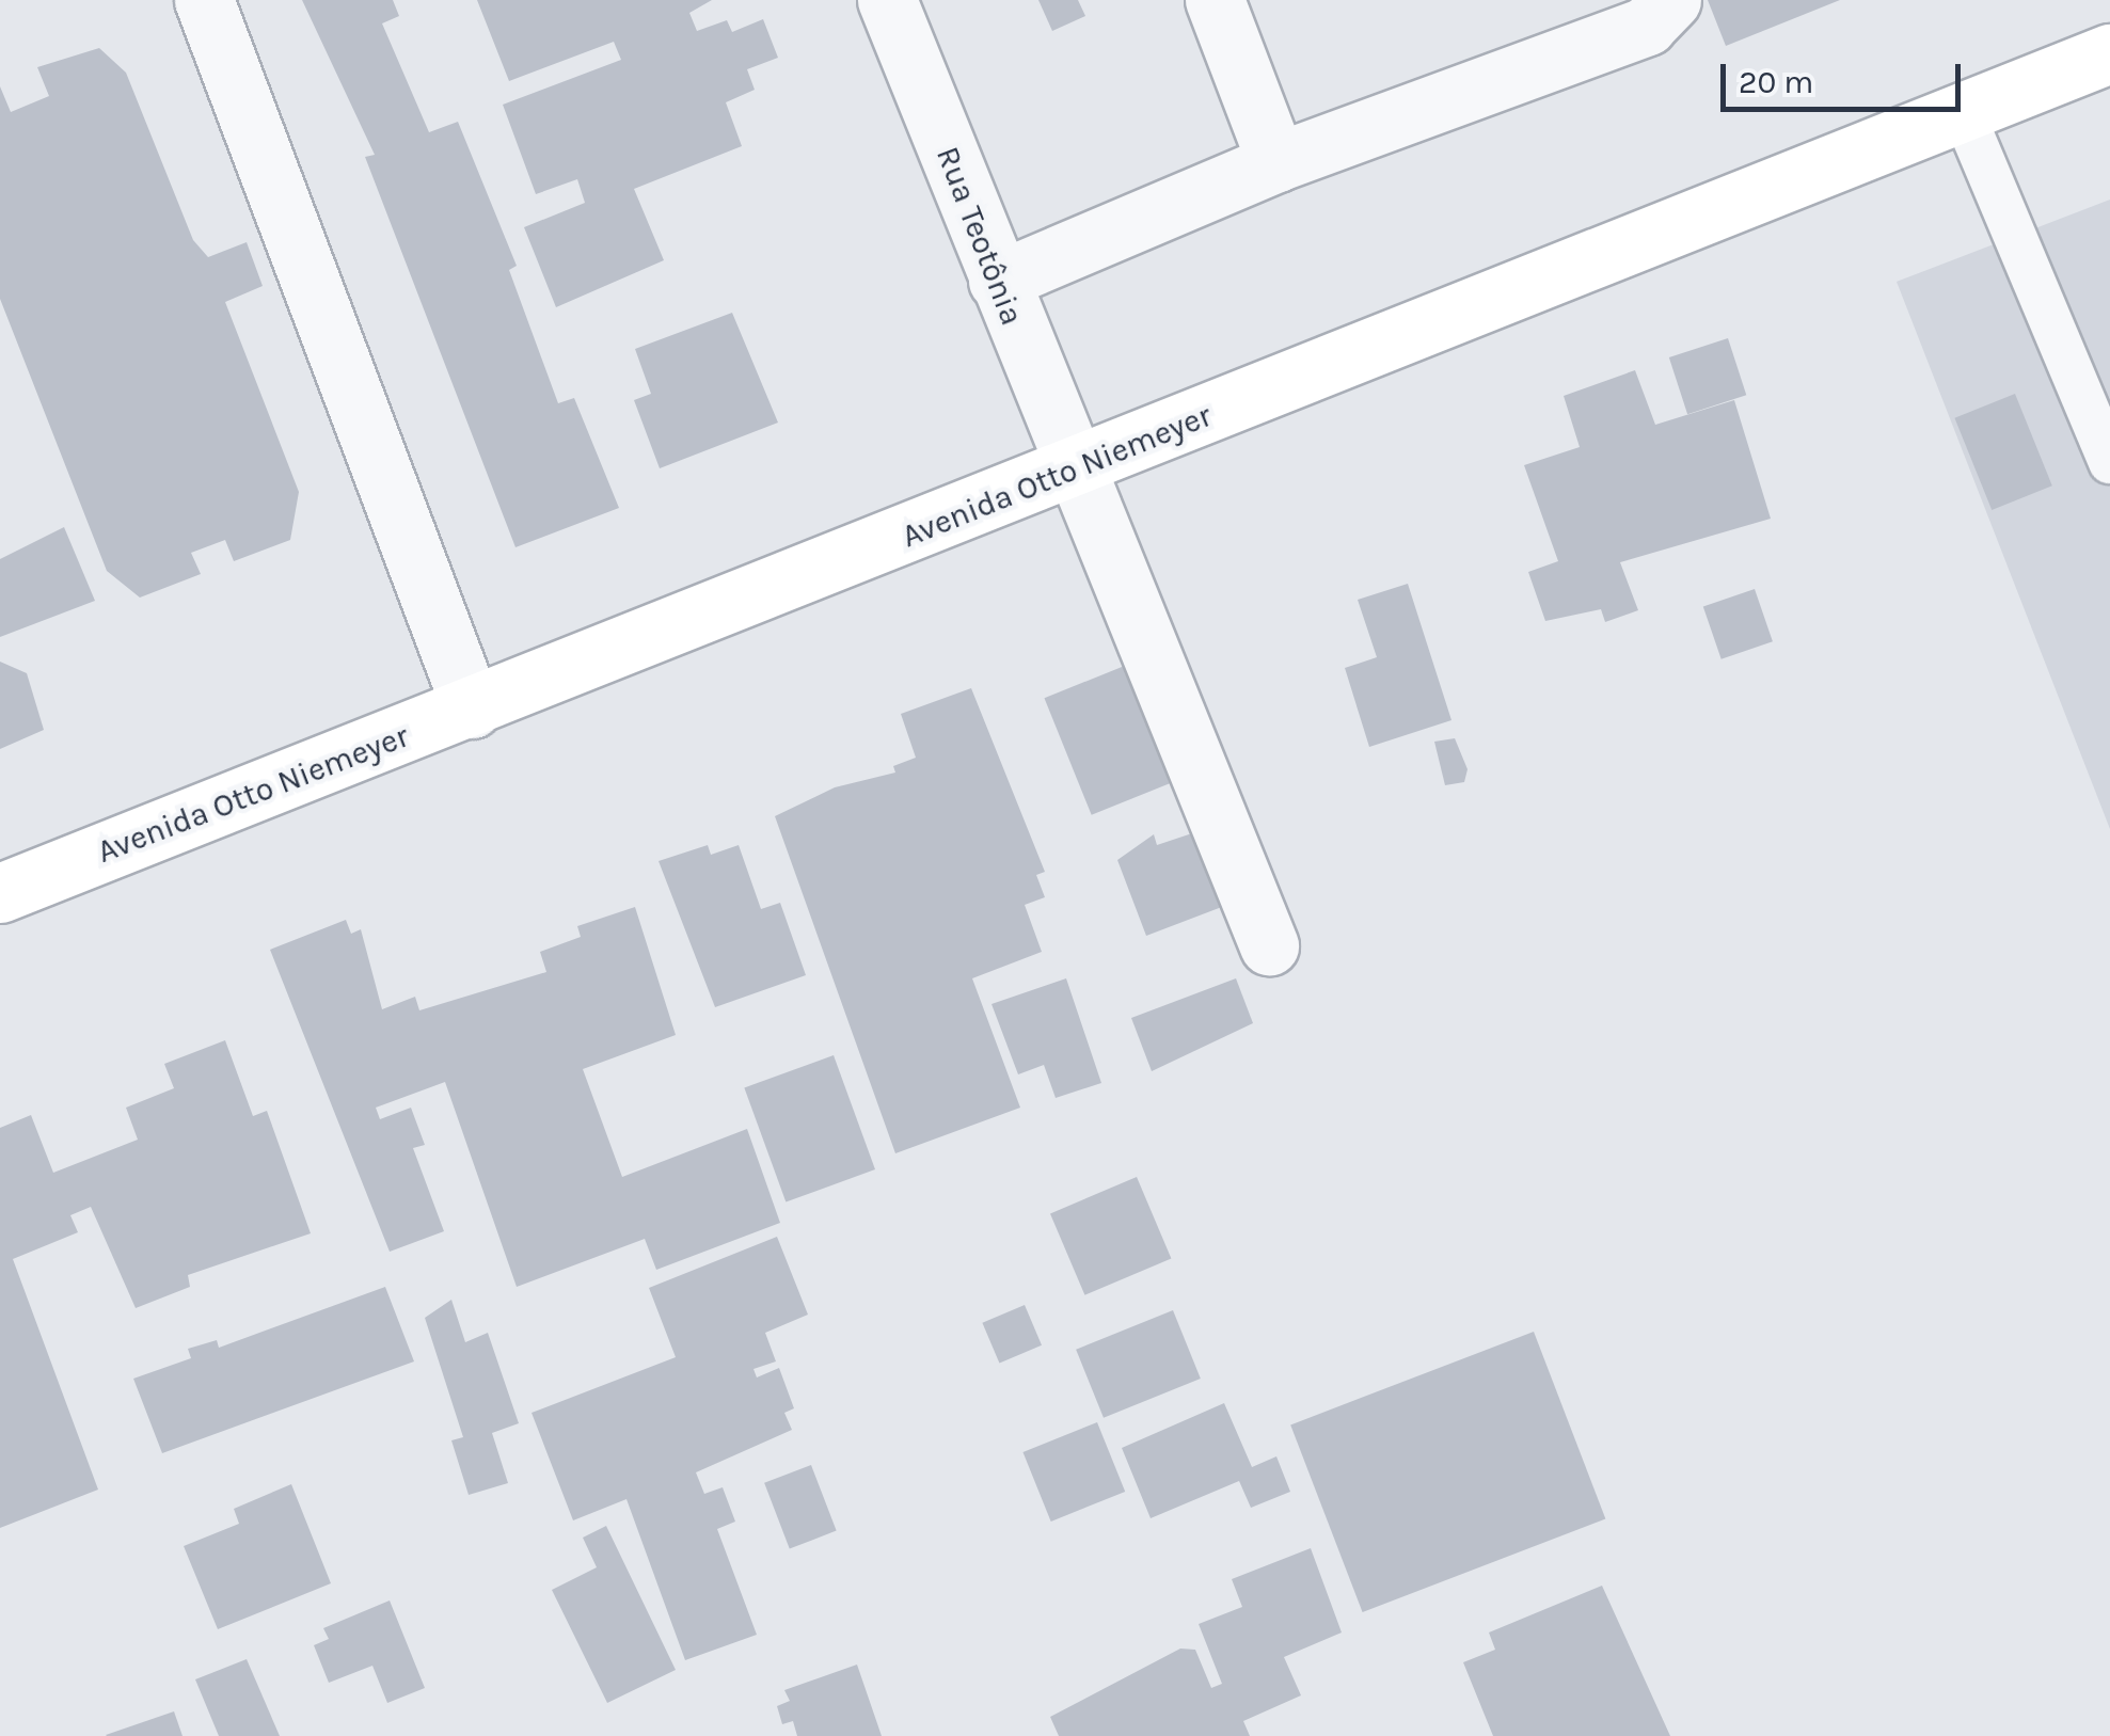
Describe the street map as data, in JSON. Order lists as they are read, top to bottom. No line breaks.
{"streets":{"main road":["Avenida Otto Niemeyer"],"street":["Rua Teotônia"]},"crossings":[["Rua Teotônia","Avenida Otto Niemeyer"]],"scale_bar":"20 m"}
